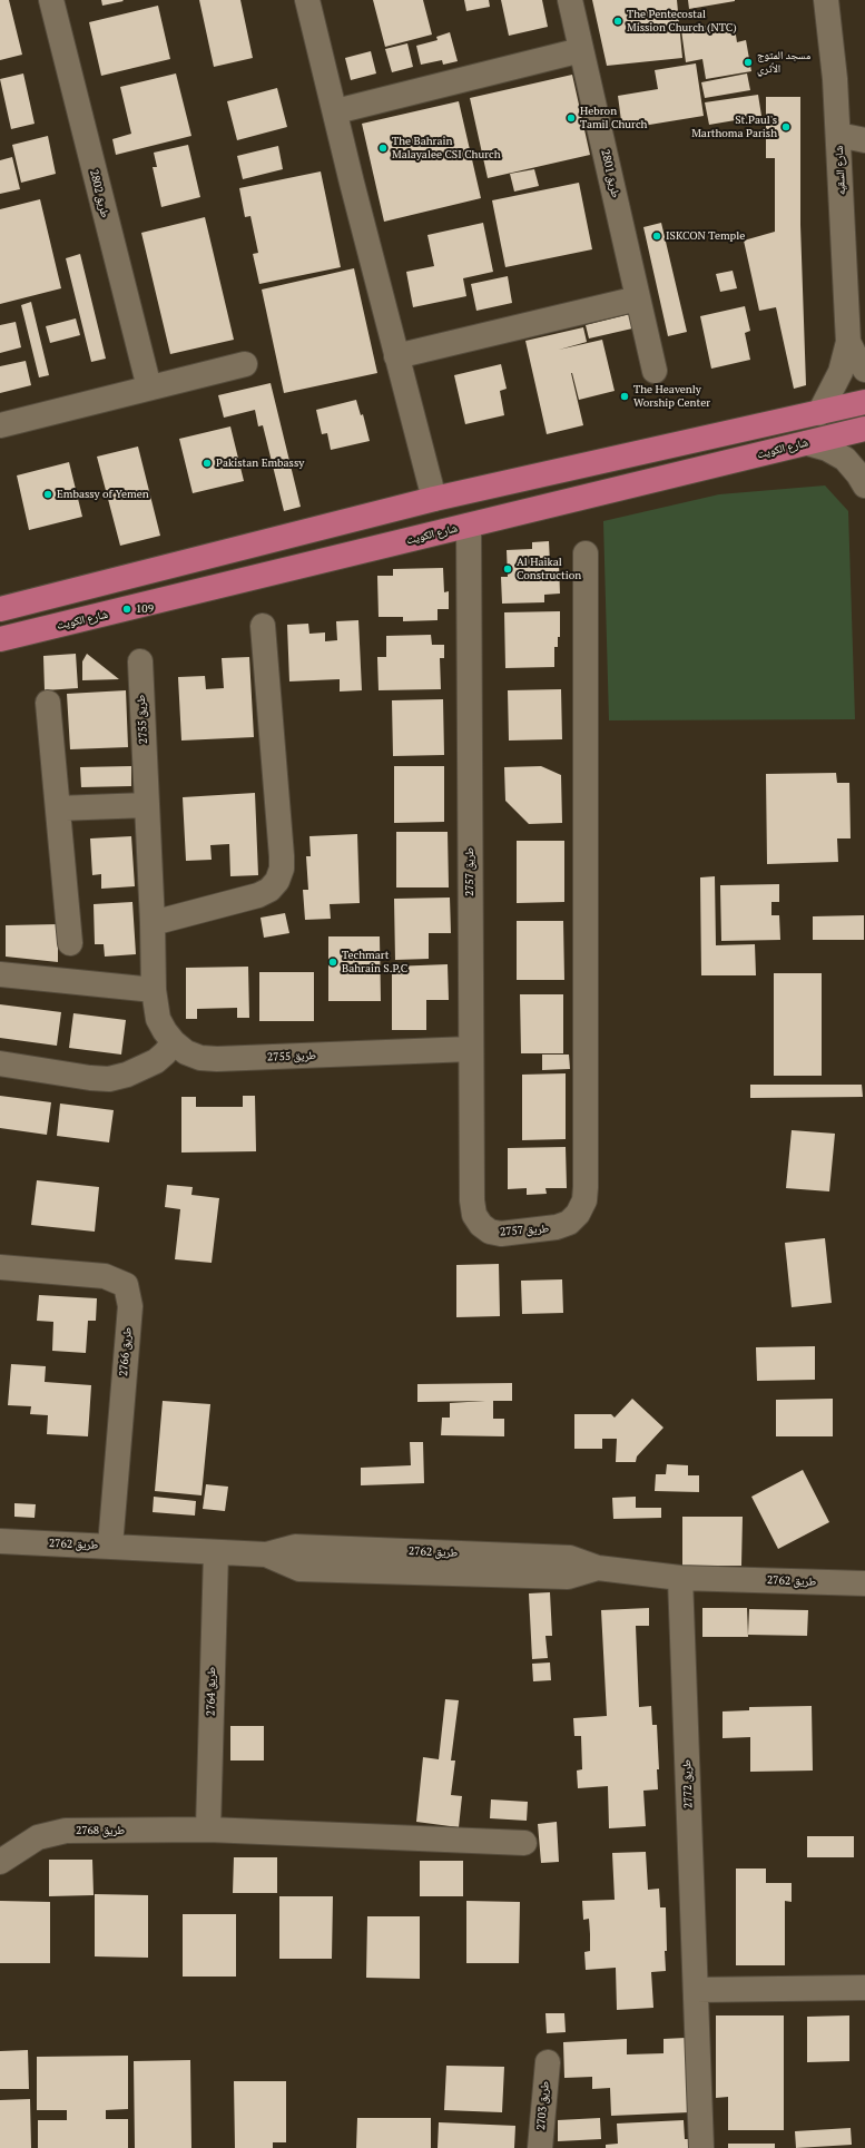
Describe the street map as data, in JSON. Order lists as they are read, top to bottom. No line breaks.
{"streets":{"main road":["شارع الكويت"],"street":["شارع السقيه","طريق 2801","طريق 2802","طريق 2755","طريق 2757","طريق 2766","طريق 2762","طريق 2764","طريق 2772","طريق 2768","طريق 2703"]},"crossings":[["شارع الكويت","طريق 2757"],["طريق 2755","طريق 2757"],["طريق 2766","طريق 2762"],["طريق 2762","طريق 2764"],["طريق 2762","طريق 2772"],["طريق 2764","طريق 2768"]],"places":["The Pentecostal Mission Church (NTC)","مسجد المتوج الأثري","Hebron Tamil Church","St.Paul's Marthoma Parish","The Bahrain Malayalee CSI Church","ISKCON Temple","The Heavenly Worship Center","Pakistan Embassy","Embassy of Yemen","Al Haikal Construction","109","Techmart Bahrain S.P.C"]}
